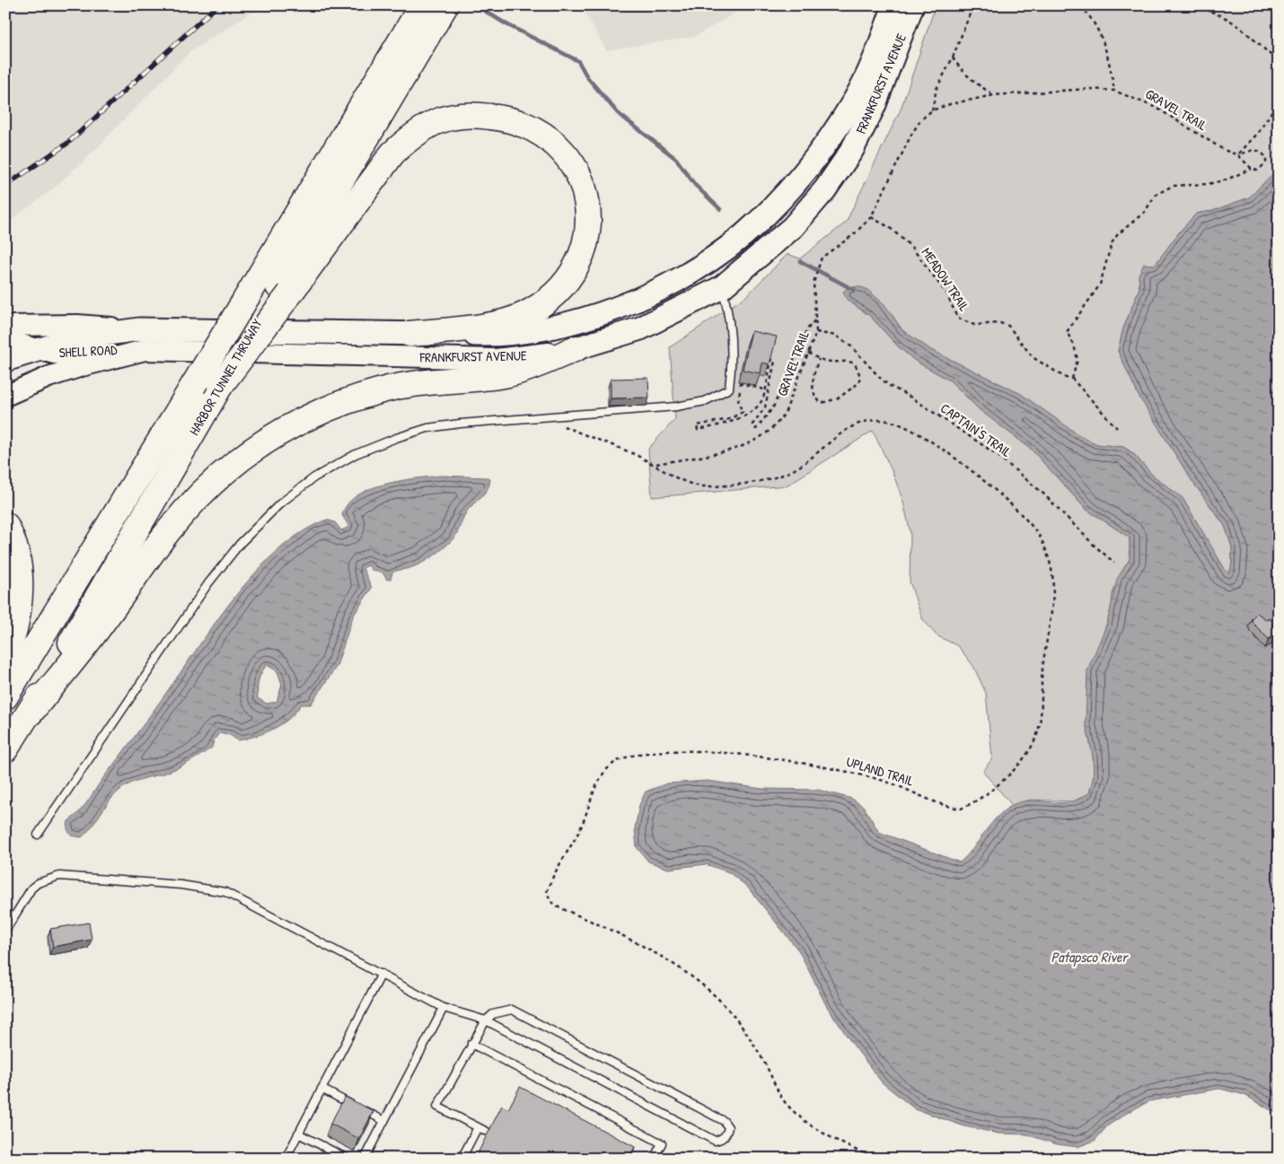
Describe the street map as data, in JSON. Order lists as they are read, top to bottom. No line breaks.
{"streets":{"highway":["HARBOR TUNNEL THRUWAY"],"main road":["FRANKFURST AVENUE","SHELL ROAD"],"path":["GRAVEL TRAIL","MEADOW TRAIL","CAPTAIN'S TRAIL","UPLAND TRAIL"]},"crossings":[["FRANKFURST AVENUE","SHELL ROAD"],["GRAVEL TRAIL","MEADOW TRAIL"],["GRAVEL TRAIL","CAPTAIN'S TRAIL"],["GRAVEL TRAIL","UPLAND TRAIL"]],"water":["Patapsco River"]}
